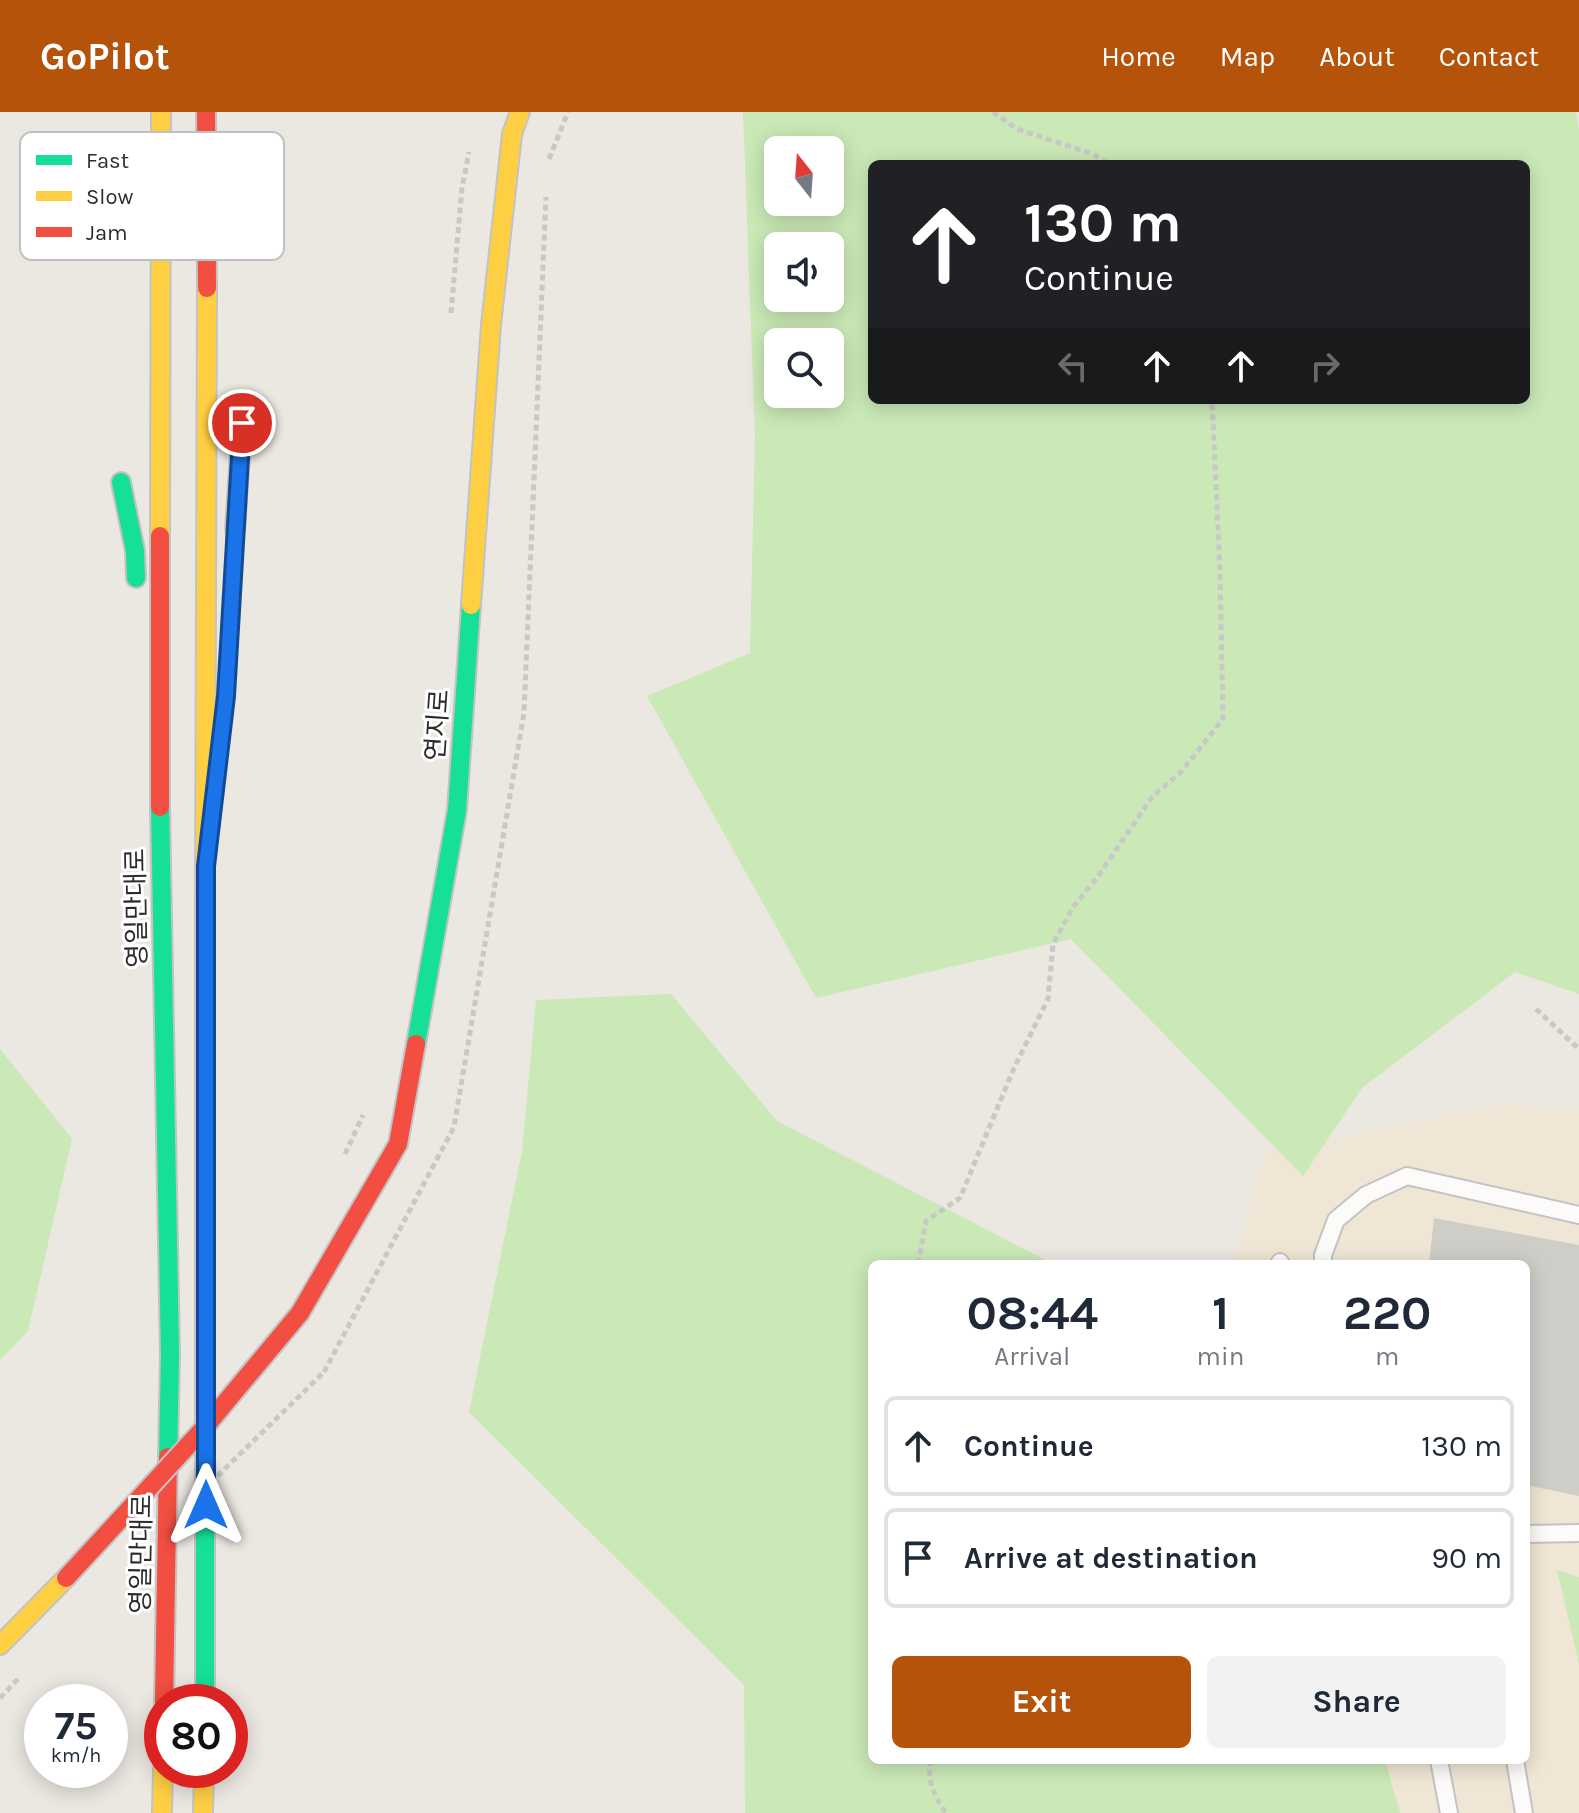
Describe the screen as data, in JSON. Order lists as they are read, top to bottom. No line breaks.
{"streets":{"main road":["연지로","영일만대로"]},"legend":["Fast","Slow","Jam"],"north":"top","page":{"header":"GoPilot","nav":["Home","Map","About","Contact"],"turn":["130 m","Continue"],"eta":["08:44","Arrival","1","min","220","m"],"list":[{"name":"Continue","value":"130 m"},{"name":"Arrive at destination","value":"90 m"}],"buttons":["Exit","Share"],"speed":"75 km/h","limit":"80"}}
